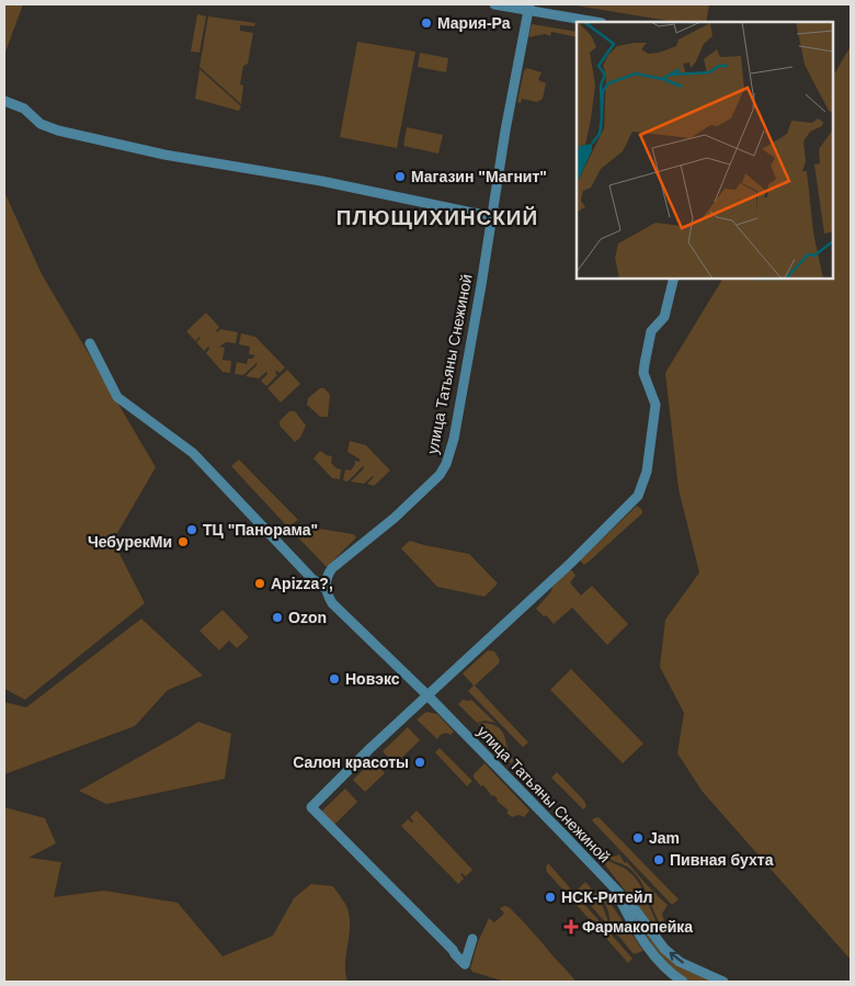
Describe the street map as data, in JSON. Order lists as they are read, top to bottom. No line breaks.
{"streets":{"street":["улица Татьяны Снежиной"]},"districts":["ПЛЮЩИХИНСКИЙ"],"places":{"other":["Мария-Ра","Магазин \"Магнит\"","ТЦ \"Панорама\"","ЧебурекМи","Apizza?,","Ozon","Новэкс","Салон красоты","Jam","Пивная бухта","НСК-Ритейл"],"health":["Фармакопейка"]}}
